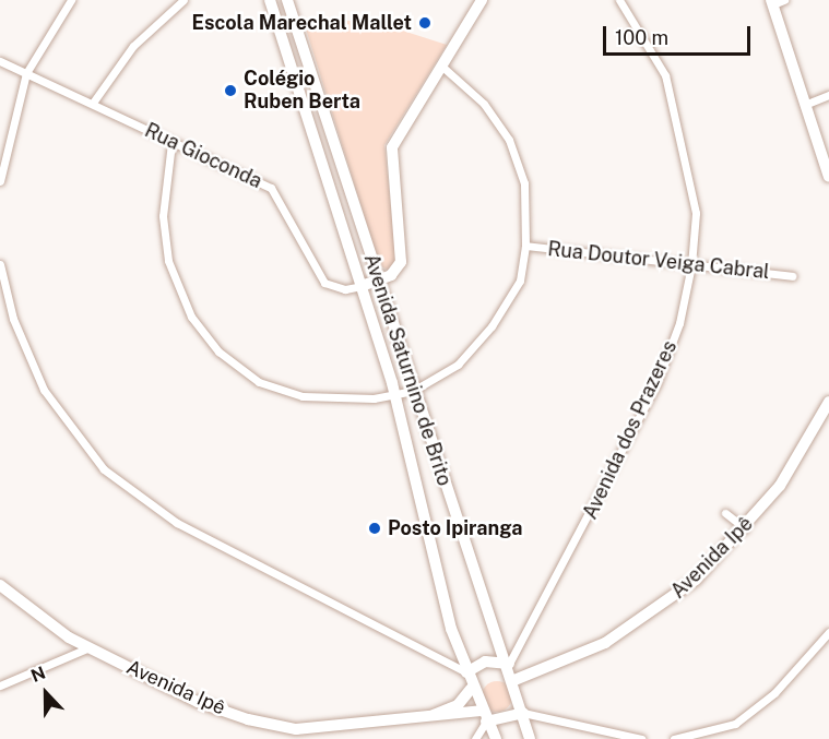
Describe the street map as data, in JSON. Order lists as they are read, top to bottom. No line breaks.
{"streets":{"main road":["Avenida Saturnino de Brito","Avenida Ipê"],"street":["Rua Gioconda","Rua Doutor Veiga Cabral","Avenida dos Prazeres"]},"crossings":[["Rua Gioconda","Avenida Saturnino de Brito"],["Rua Doutor Veiga Cabral","Avenida dos Prazeres"],["Avenida Saturnino de Brito","Avenida dos Prazeres"],["Avenida Saturnino de Brito","Avenida Ipê"]],"places":["Escola Marechal Mallet","Colégio Ruben Berta","Posto Ipiranga"],"scale_bar":"100 m","north":"top"}
